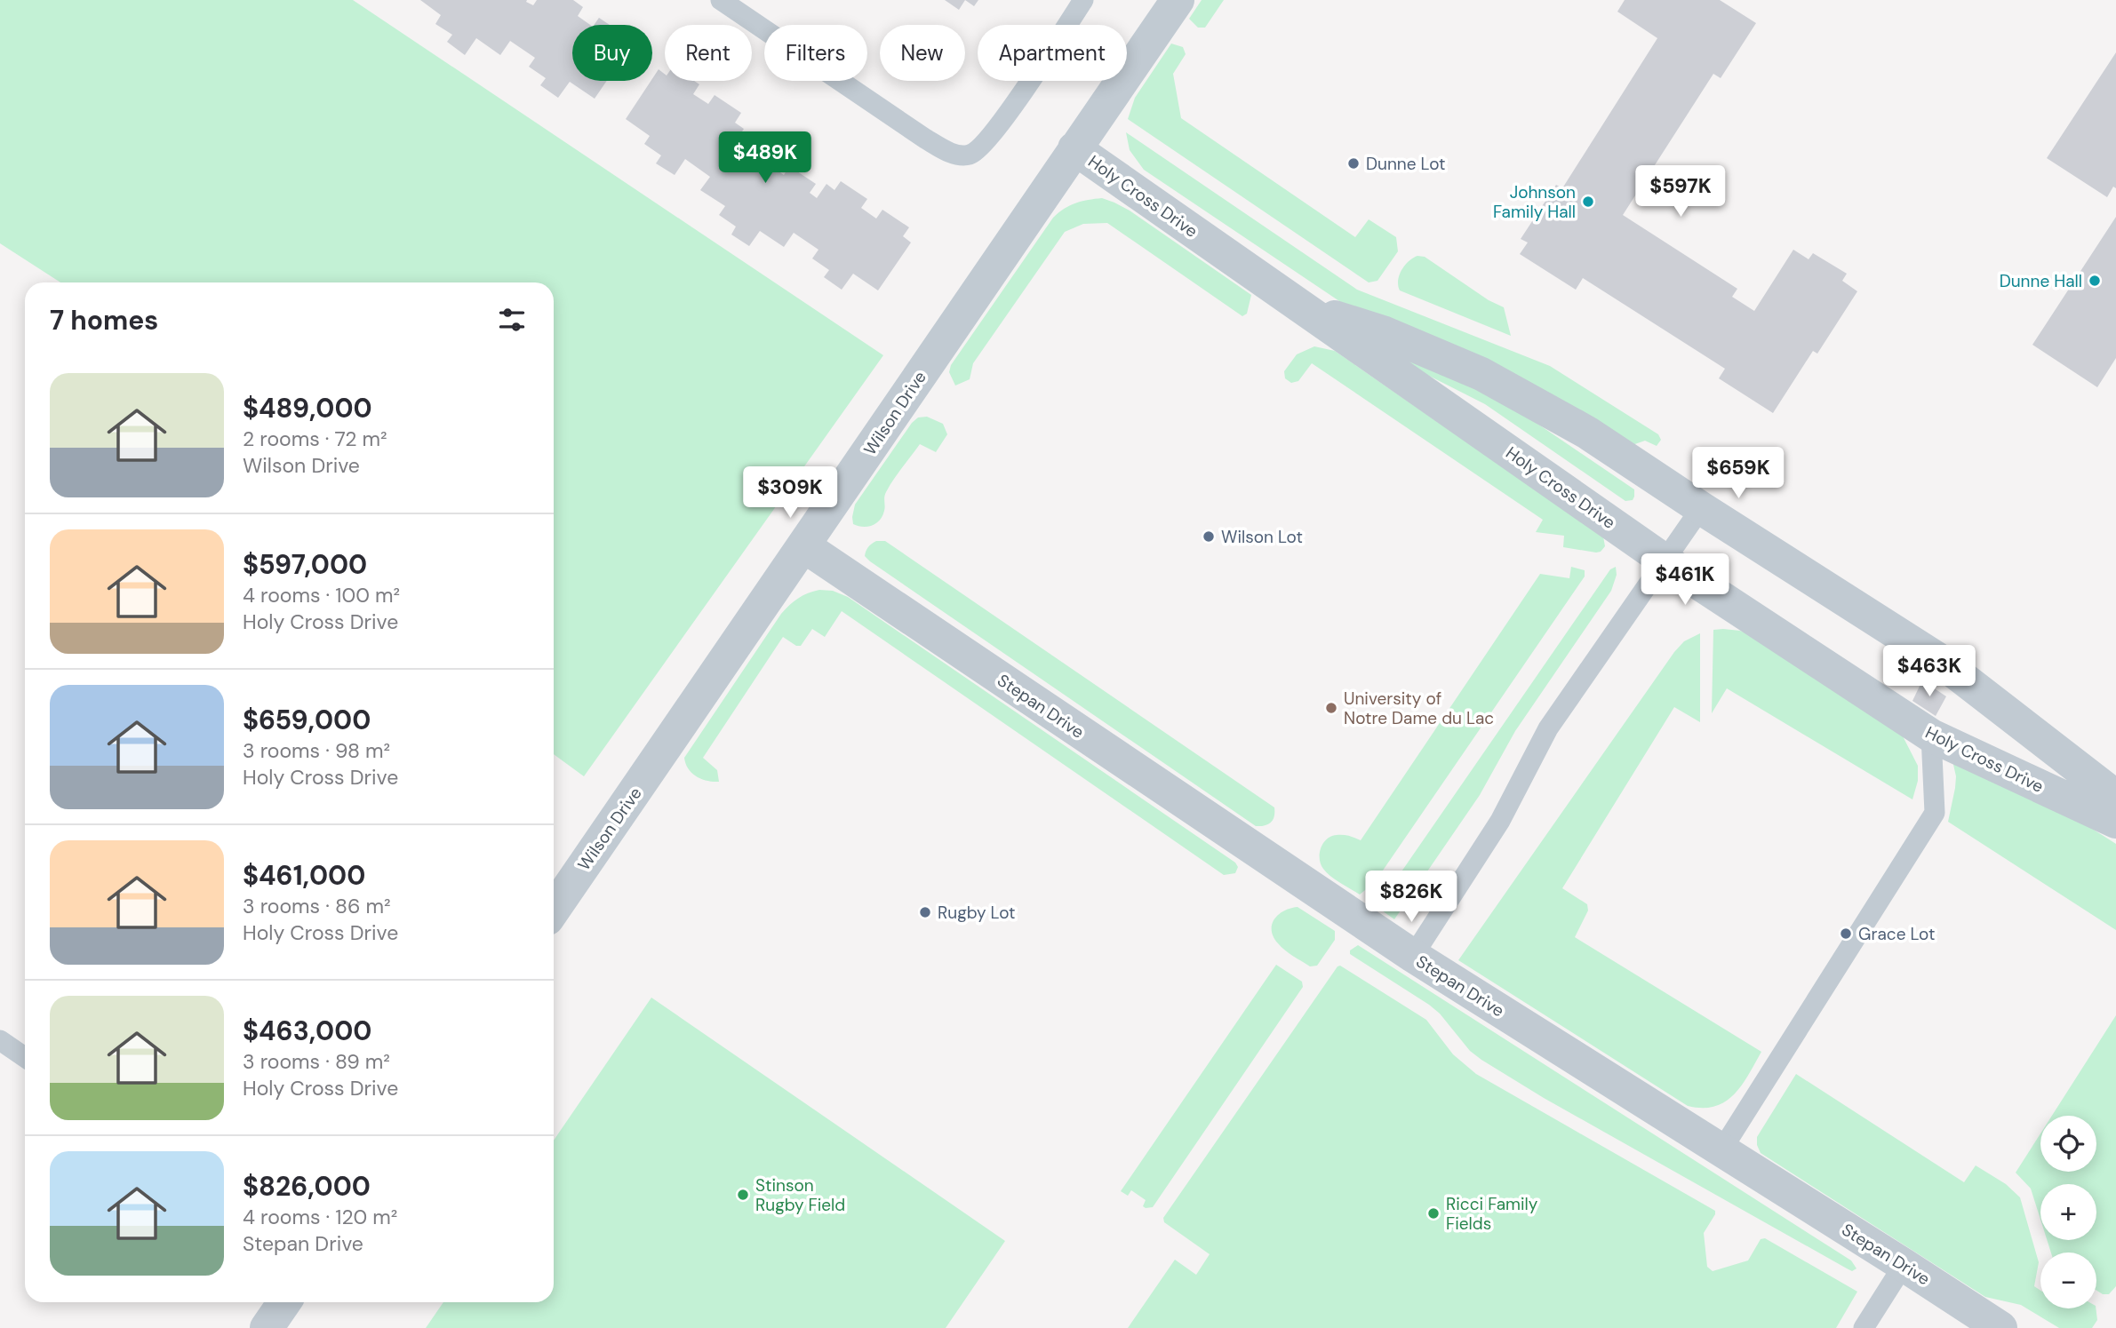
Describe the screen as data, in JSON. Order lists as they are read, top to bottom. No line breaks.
{"streets":{"street":["Holy Cross Drive","Wilson Drive","Stepan Drive"]},"crossings":[["Holy Cross Drive","Wilson Drive"],["Wilson Drive","Stepan Drive"]],"places":["Dunne Lot","Johnson Family Hall","Dunne Hall","Wilson Lot","University of Notre Dame du Lac","Rugby Lot","Grace Lot","Stinson Rugby Field","Ricci Family Fields"],"page":{"chip":["Buy","Rent","Filters","New","Apartment"],"price":["$489K","$597K","$659K","$309K","$461K","$463K","$826K"],"heading":"7 homes","list":[{"name":"$489,000","note":"2 rooms · 72 m² · Wilson Drive"},{"name":"$597,000","note":"4 rooms · 100 m² · Holy Cross Drive"},{"name":"$659,000","note":"3 rooms · 98 m² · Holy Cross Drive"},{"name":"$461,000","note":"3 rooms · 86 m² · Holy Cross Drive"},{"name":"$463,000","note":"3 rooms · 89 m² · Holy Cross Drive"},{"name":"$826,000","note":"4 rooms · 120 m² · Stepan Drive"}],"map_buttons":["+","−"]}}
